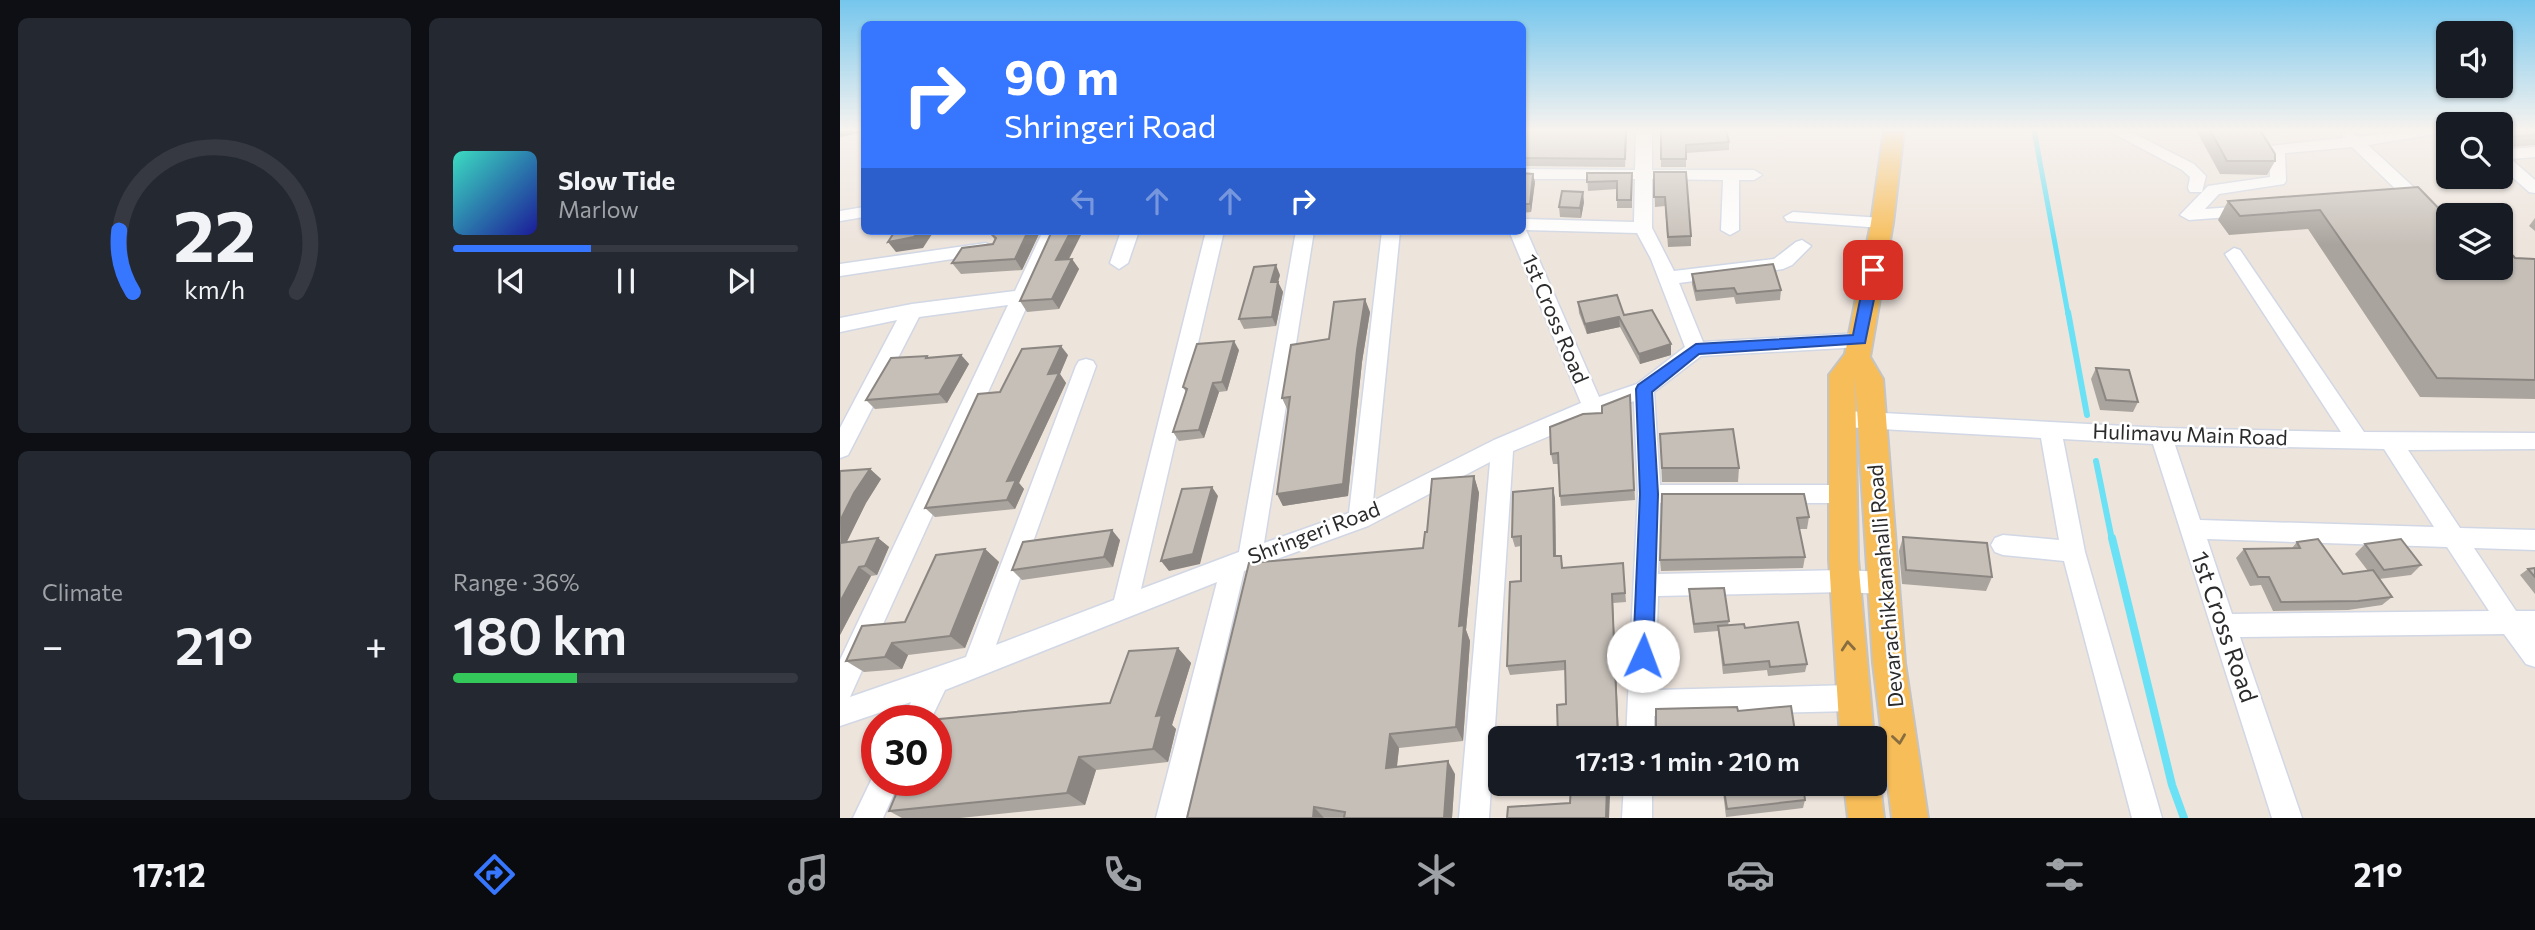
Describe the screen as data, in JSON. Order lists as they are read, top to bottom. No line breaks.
{"streets":{"main road":["Devarachikkanahalli Road"],"street":["1st Cross Road","Hulimavu Main Road","Shringeri Road"]},"crossings":[["1st Cross Road","Hulimavu Main Road"],["1st Cross Road","Shringeri Road"],["Hulimavu Main Road","Devarachikkanahalli Road"]],"page":{"turn":["90 m","Shringeri Road"],"song":["Slow Tide","Marlow"],"tile":["Climate",["Range · 36%","180 km"]],"heat":["−","21°","+"],"limit":"30","trip":"17:13 · 1 min · 210 m","tabs":["17:12","21°"],"gauge":["22","km/h"]}}
